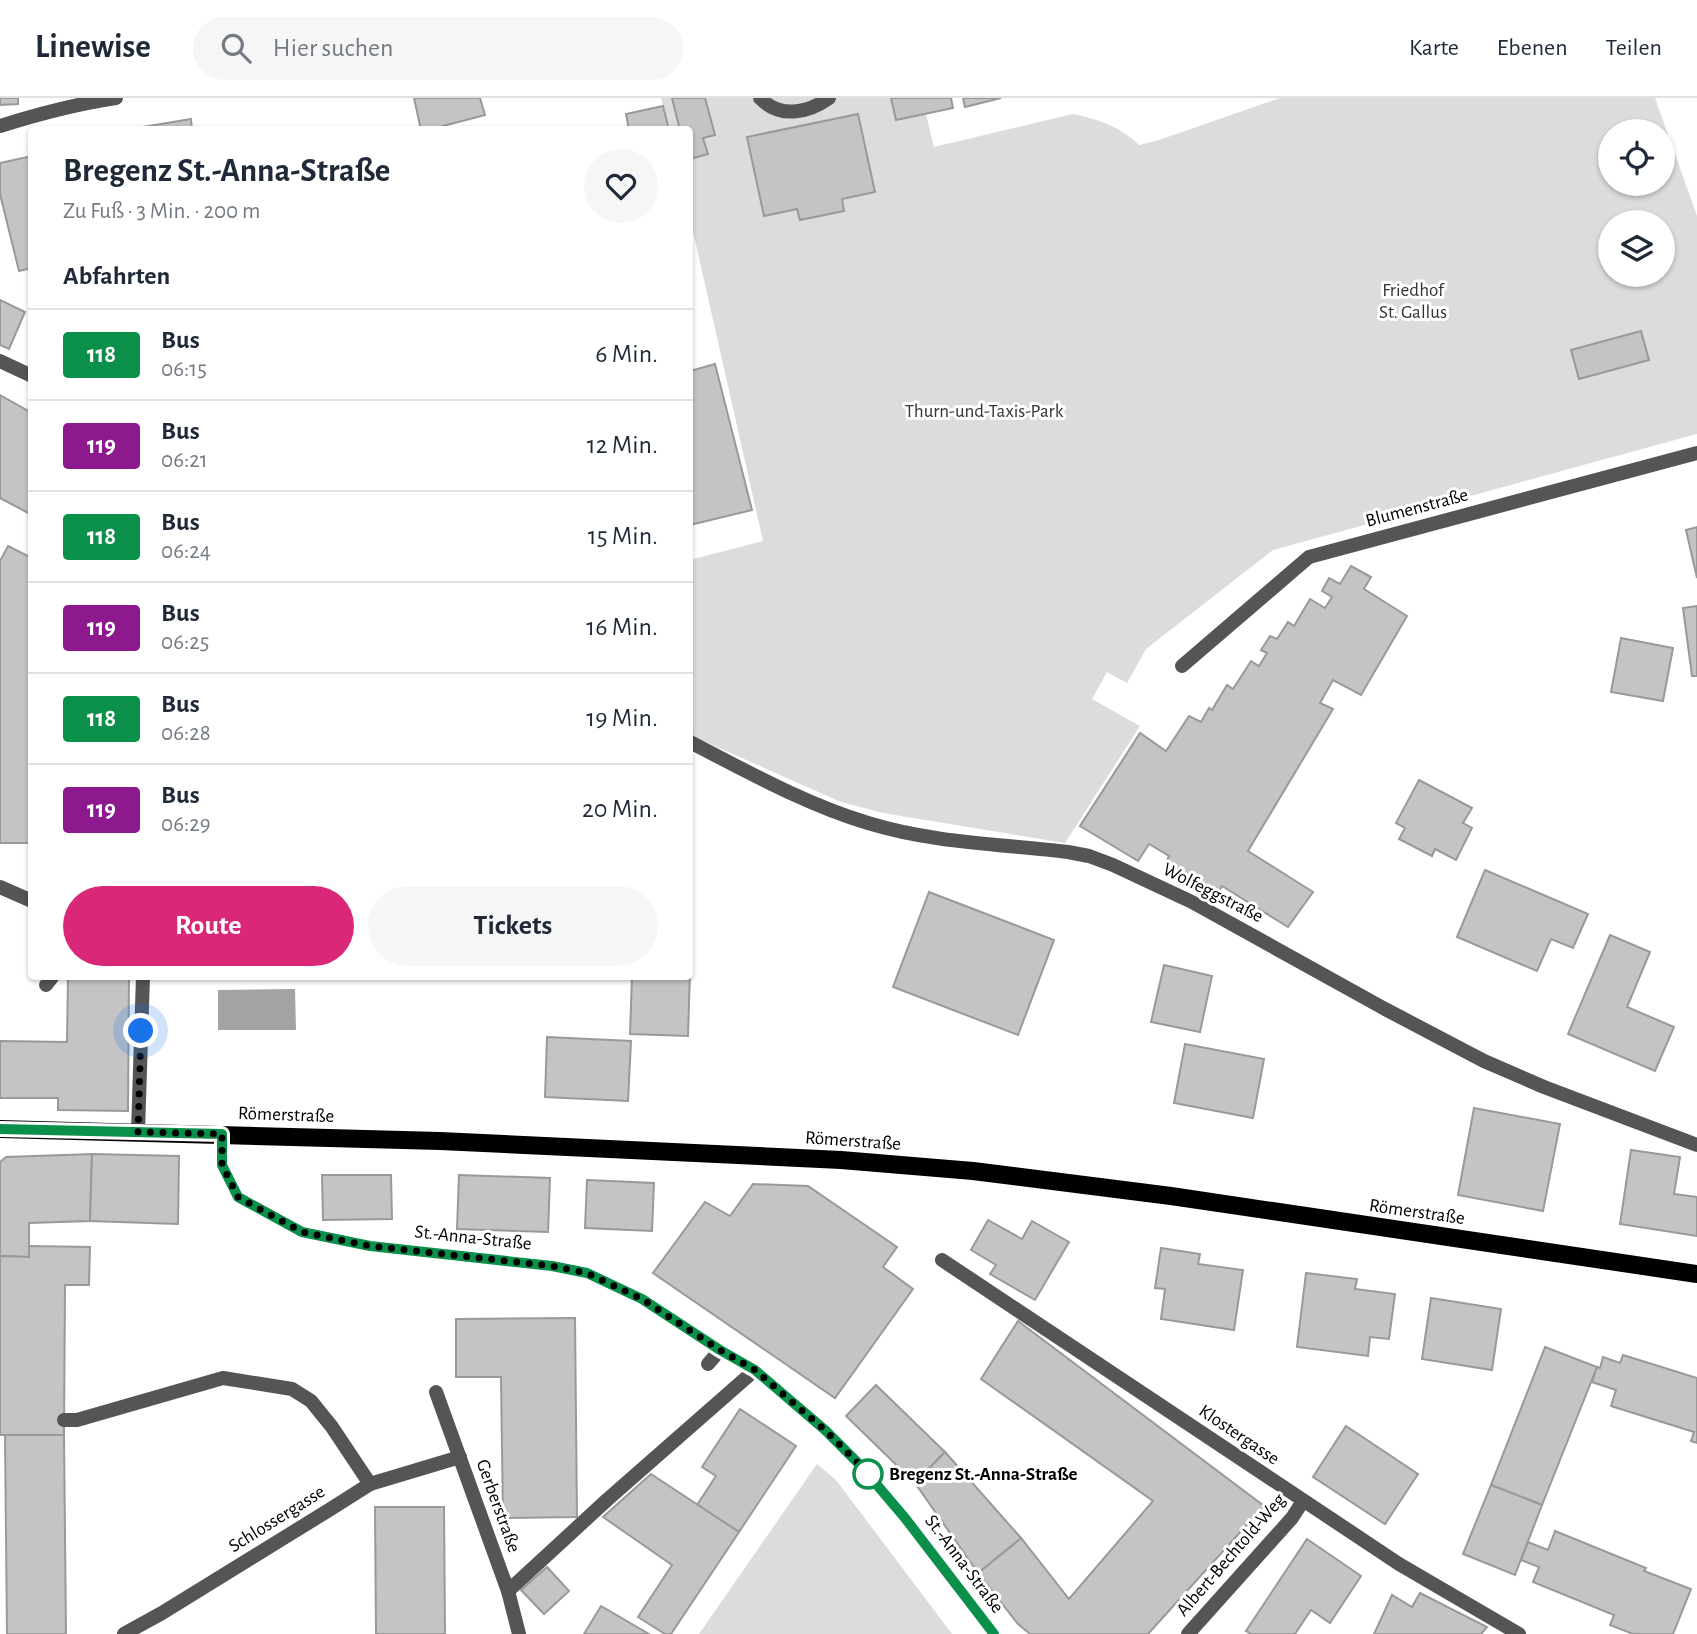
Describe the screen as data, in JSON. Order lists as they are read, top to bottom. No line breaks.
{"streets":{"main road":["Römerstraße"],"street":["Blumenstraße","Wolfeggstraße","St.-Anna-Straße","Klostergasse","Gerberstraße","Schlossergasse","Albert-Bechtold-Weg"]},"crossings":[["Römerstraße","St.-Anna-Straße"],["Klostergasse","Albert-Bechtold-Weg"],["Gerberstraße","Schlossergasse"]],"parks":["Friedhof St. Gallus","Thurn-und-Taxis-Park"],"places":["Bregenz St.-Anna-Straße"],"lines":["bus line 118"],"page":{"header":"Linewise","search":"Hier suchen","nav":["Karte","Ebenen","Teilen"],"heading":[["Bregenz St.-Anna-Straße","Zu Fuß · 3 Min. · 200 m"],"Abfahrten"],"list":[{"mark":"118","name":"Bus","note":"06:15","value":"6 Min."},{"mark":"119","name":"Bus","note":"06:21","value":"12 Min."},{"mark":"118","name":"Bus","note":"06:24","value":"15 Min."},{"mark":"119","name":"Bus","note":"06:25","value":"16 Min."},{"mark":"118","name":"Bus","note":"06:28","value":"19 Min."},{"mark":"119","name":"Bus","note":"06:29","value":"20 Min."}],"buttons":["Route","Tickets"]}}
